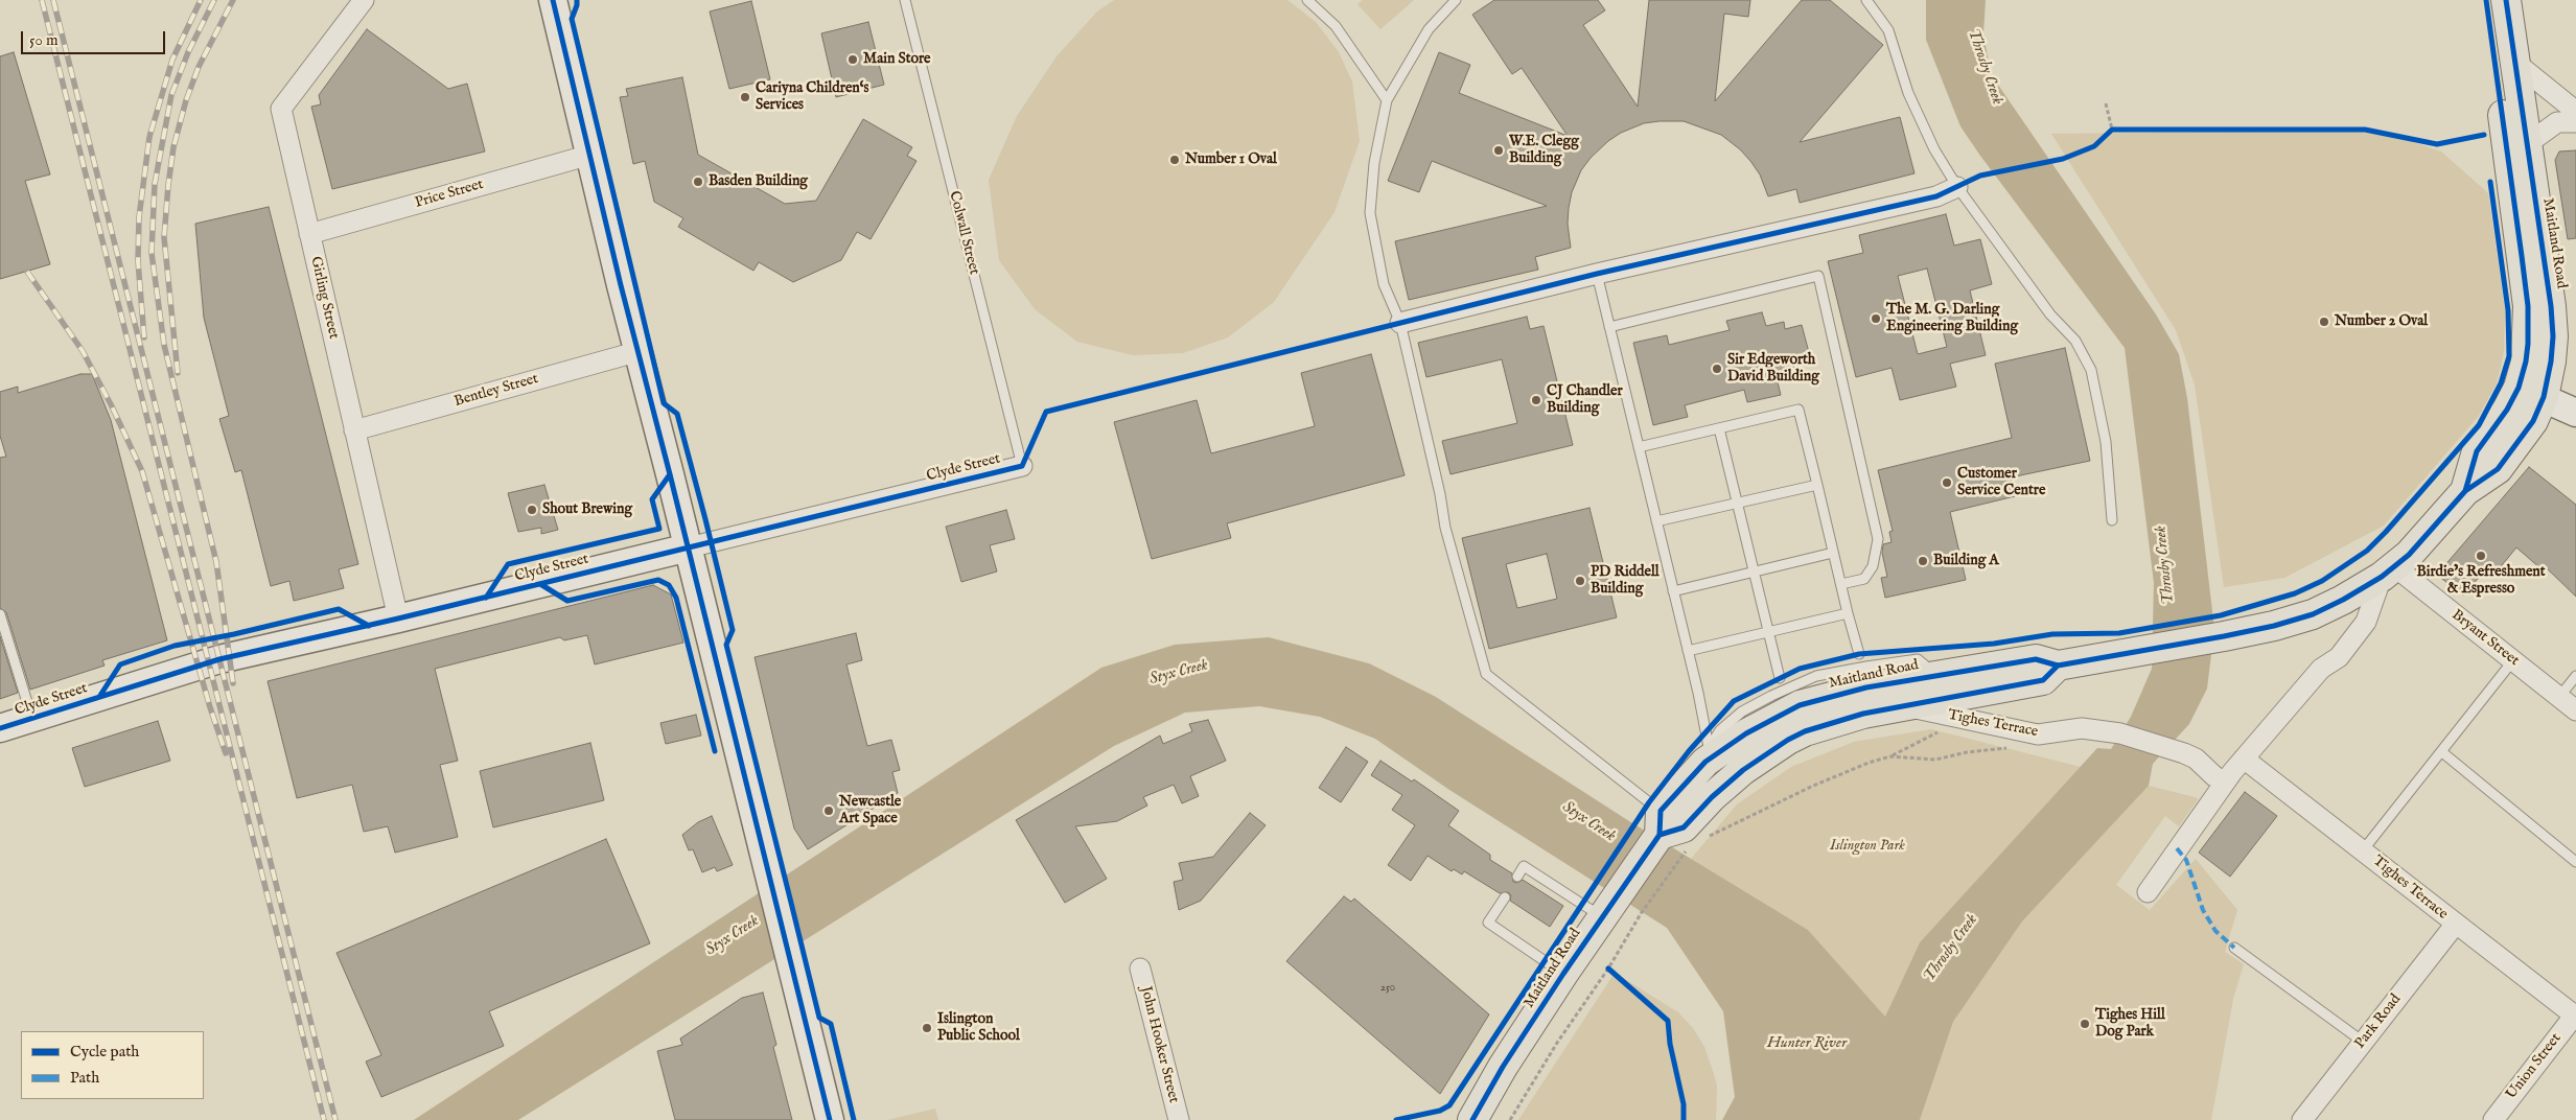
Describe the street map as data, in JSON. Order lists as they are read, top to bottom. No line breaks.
{"streets":{"main road":["Maitland Road"],"street":["Price Street","Girling Street","Bentley Street","Clyde Street","Bryant Street","Tighes Terrace","Park Road","John Hooker Street","Union Street"],"lane":["Colwall Street"]},"crossings":[["Price Street","Girling Street"],["Colwall Street","Clyde Street"],["Maitland Road","Bryant Street"],["Maitland Road","Tighes Terrace"],["Girling Street","Bentley Street"],["Girling Street","Clyde Street"],["Tighes Terrace","Park Road"],["Tighes Terrace","Union Street"]],"water":["Throsby Creek","Styx Creek","Hunter River"],"parks":["Islington Park"],"places":["Main Store","Cariyna Children‘s Services","W.E. Clegg Building","Number 1 Oval","Basden Building","The M. G. Darling Engineering Building","Number 2 Oval","Sir Edgeworth David Building","CJ Chandler Building","Customer Service Centre","Shout Brewing","Birdie’s Refreshment & Espresso","Building A","PD Riddell Building","Newcastle Art Space","Tighes Hill Dog Park","Islington Public School"],"house_numbers":["250"],"legend":["Cycle path","Path"],"scale_bar":"50 m"}
